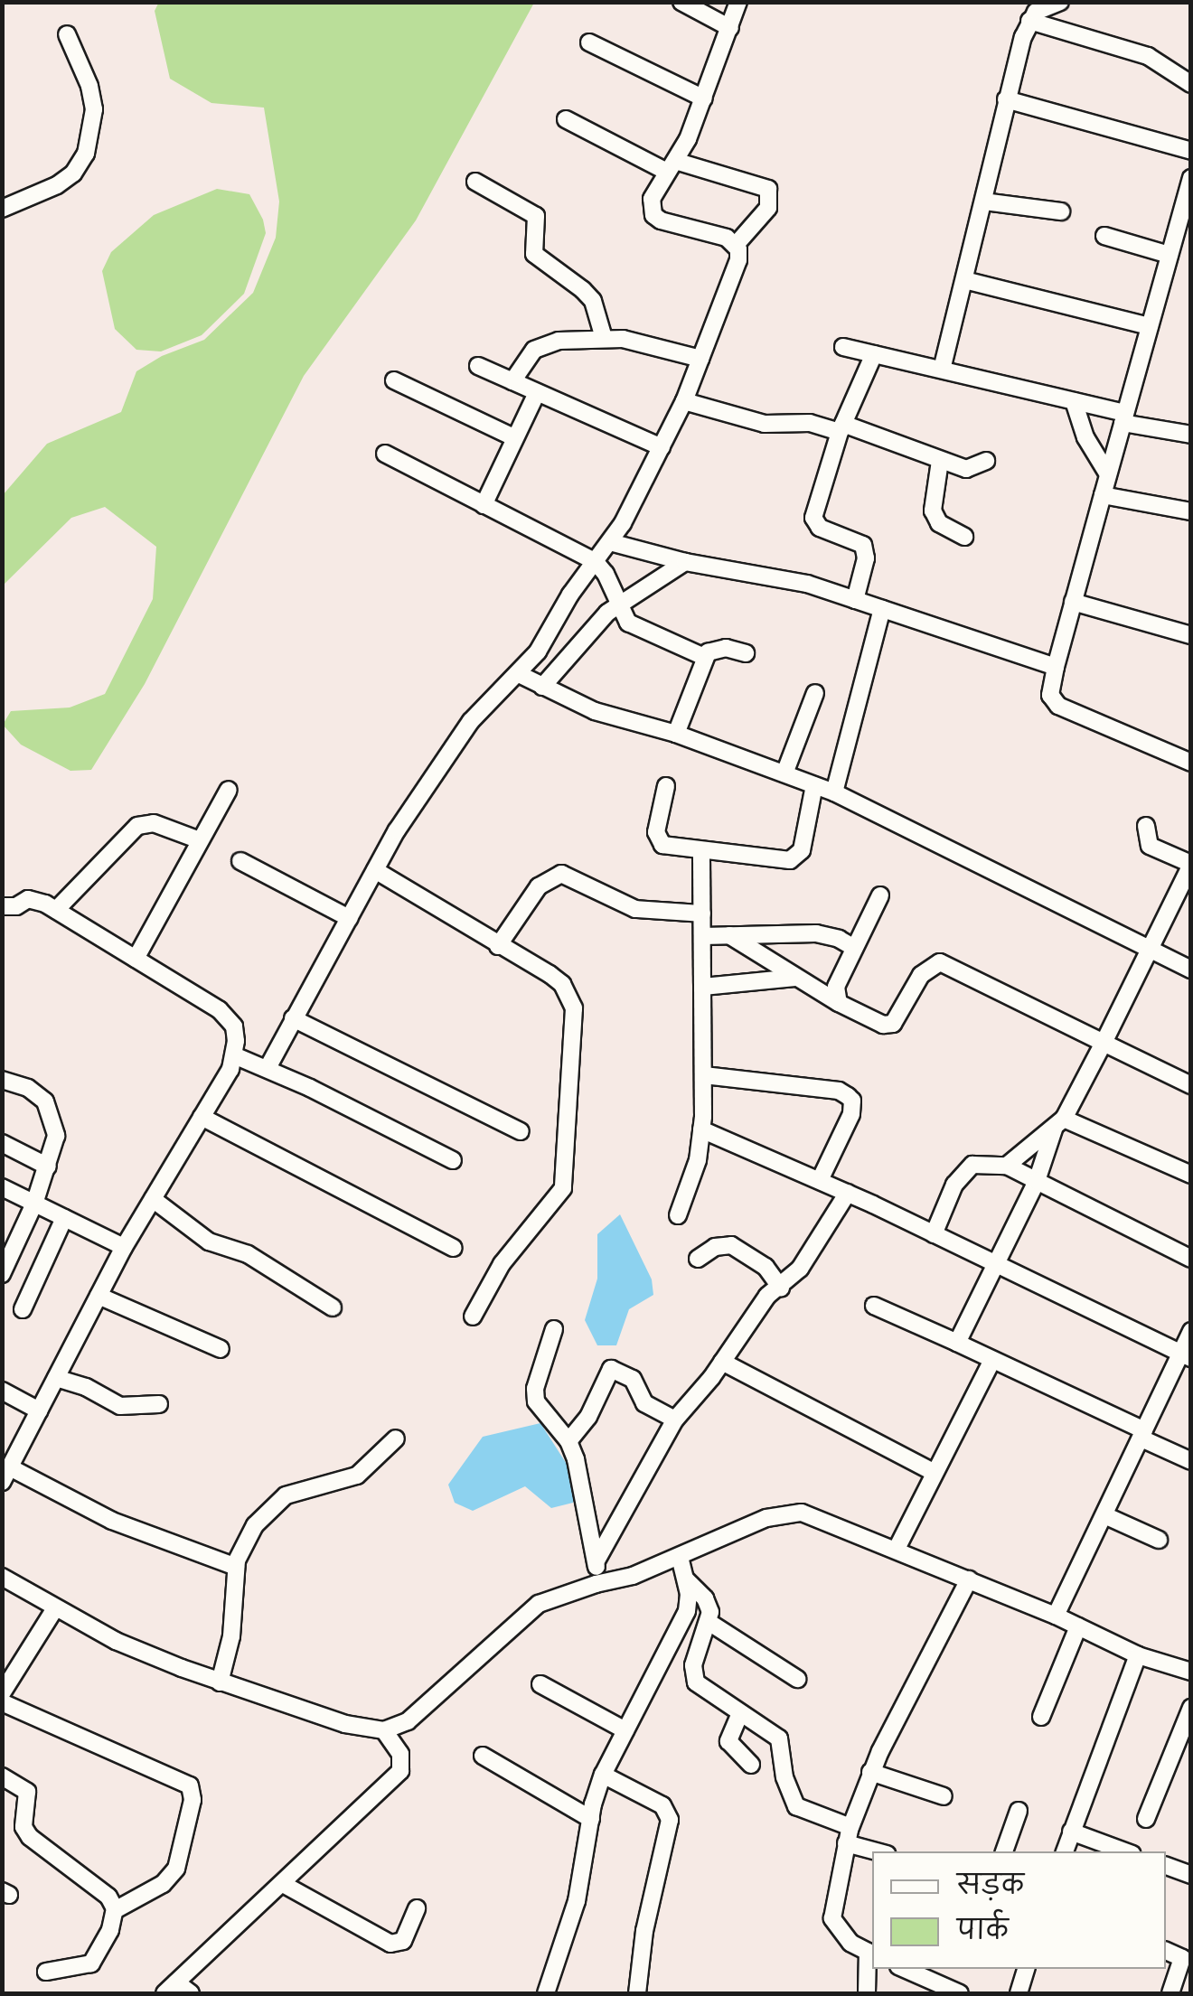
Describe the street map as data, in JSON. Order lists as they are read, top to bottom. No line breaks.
{"legend":["सड़क","पार्क"]}
